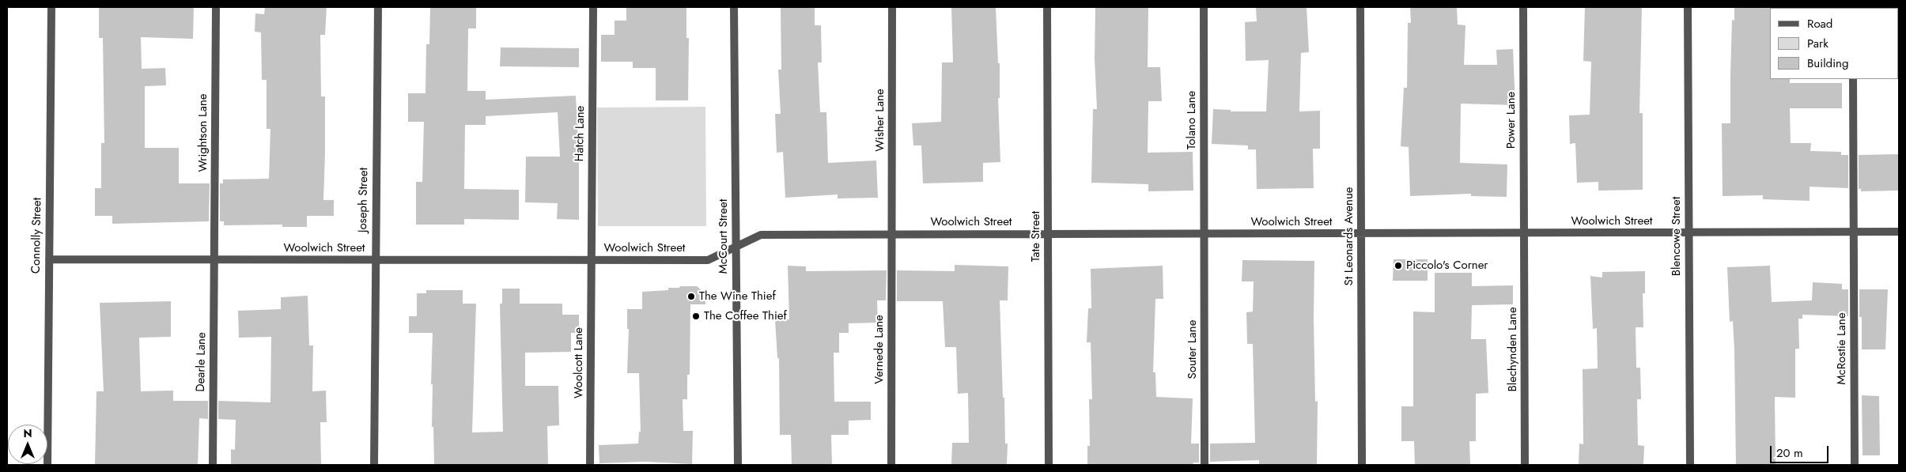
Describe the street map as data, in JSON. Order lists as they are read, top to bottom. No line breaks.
{"streets":{"street":["Wisher Lane","Tolano Lane","Power Lane","Wrightson Lane","Hatch Lane","Joseph Street","Woolwich Street","Connolly Street","McCourt Street","Tate Street","St Leonards Avenue","Blencowe Street","McRostie Lane","Vernede Lane","Souter Lane","Blechynden Lane","Dearle Lane","Woolcott Lane"]},"crossings":[["Wisher Lane","Woolwich Street"],["Wisher Lane","Vernede Lane"],["Tolano Lane","Woolwich Street"],["Tolano Lane","Souter Lane"],["Power Lane","Woolwich Street"],["Power Lane","Blechynden Lane"],["Wrightson Lane","Woolwich Street"],["Wrightson Lane","Dearle Lane"],["Hatch Lane","Woolwich Street"],["Hatch Lane","Woolcott Lane"],["Joseph Street","Woolwich Street"],["Woolwich Street","Connolly Street"],["Woolwich Street","McCourt Street"],["Woolwich Street","Tate Street"],["Woolwich Street","St Leonards Avenue"],["Woolwich Street","Blencowe Street"],["Woolwich Street","McRostie Lane"],["Woolwich Street","Vernede Lane"],["Woolwich Street","Souter Lane"],["Woolwich Street","Blechynden Lane"],["Woolwich Street","Dearle Lane"],["Woolwich Street","Woolcott Lane"]],"places":["Piccolo's Corner","The Wine Thief","The Coffee Thief"],"legend":["Road","Park","Building"],"scale_bar":"20 m","north":"top"}
